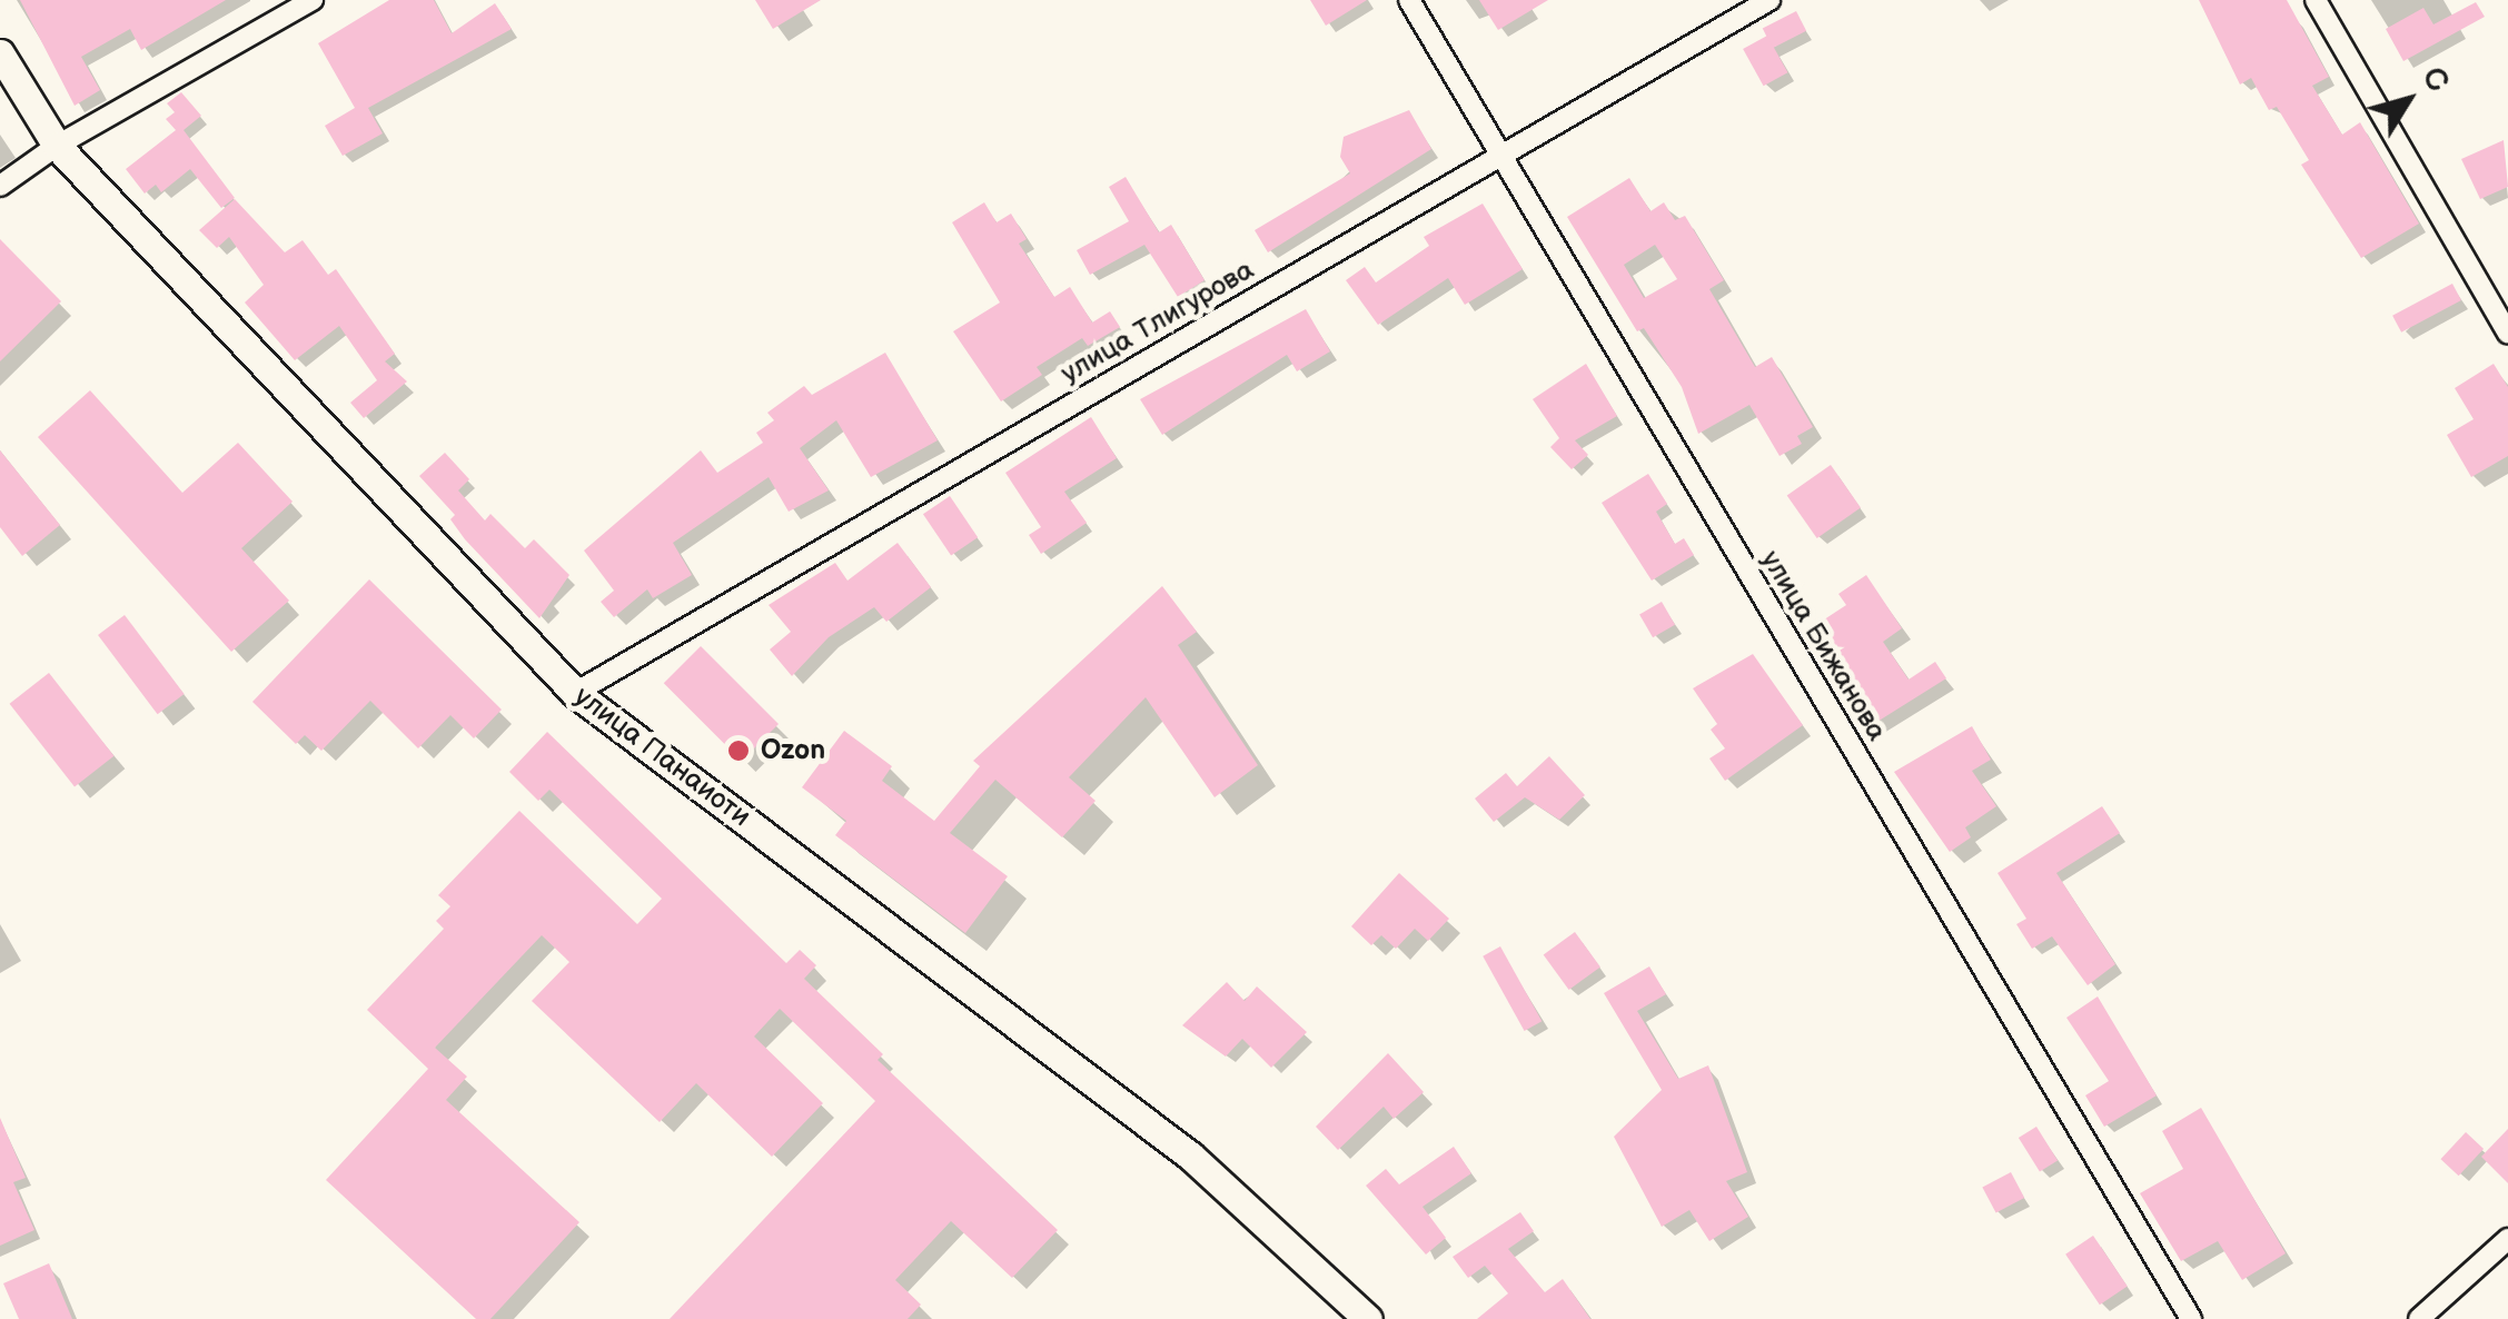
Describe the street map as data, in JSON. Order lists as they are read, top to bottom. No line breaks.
{"streets":{"street":["улица Тлигурова","улица Бижанова","улица Панаиоти"]},"crossings":[["улица Тлигурова","улица Бижанова"],["улица Тлигурова","улица Панаиоти"]],"places":["Ozon"],"north":"top right"}
